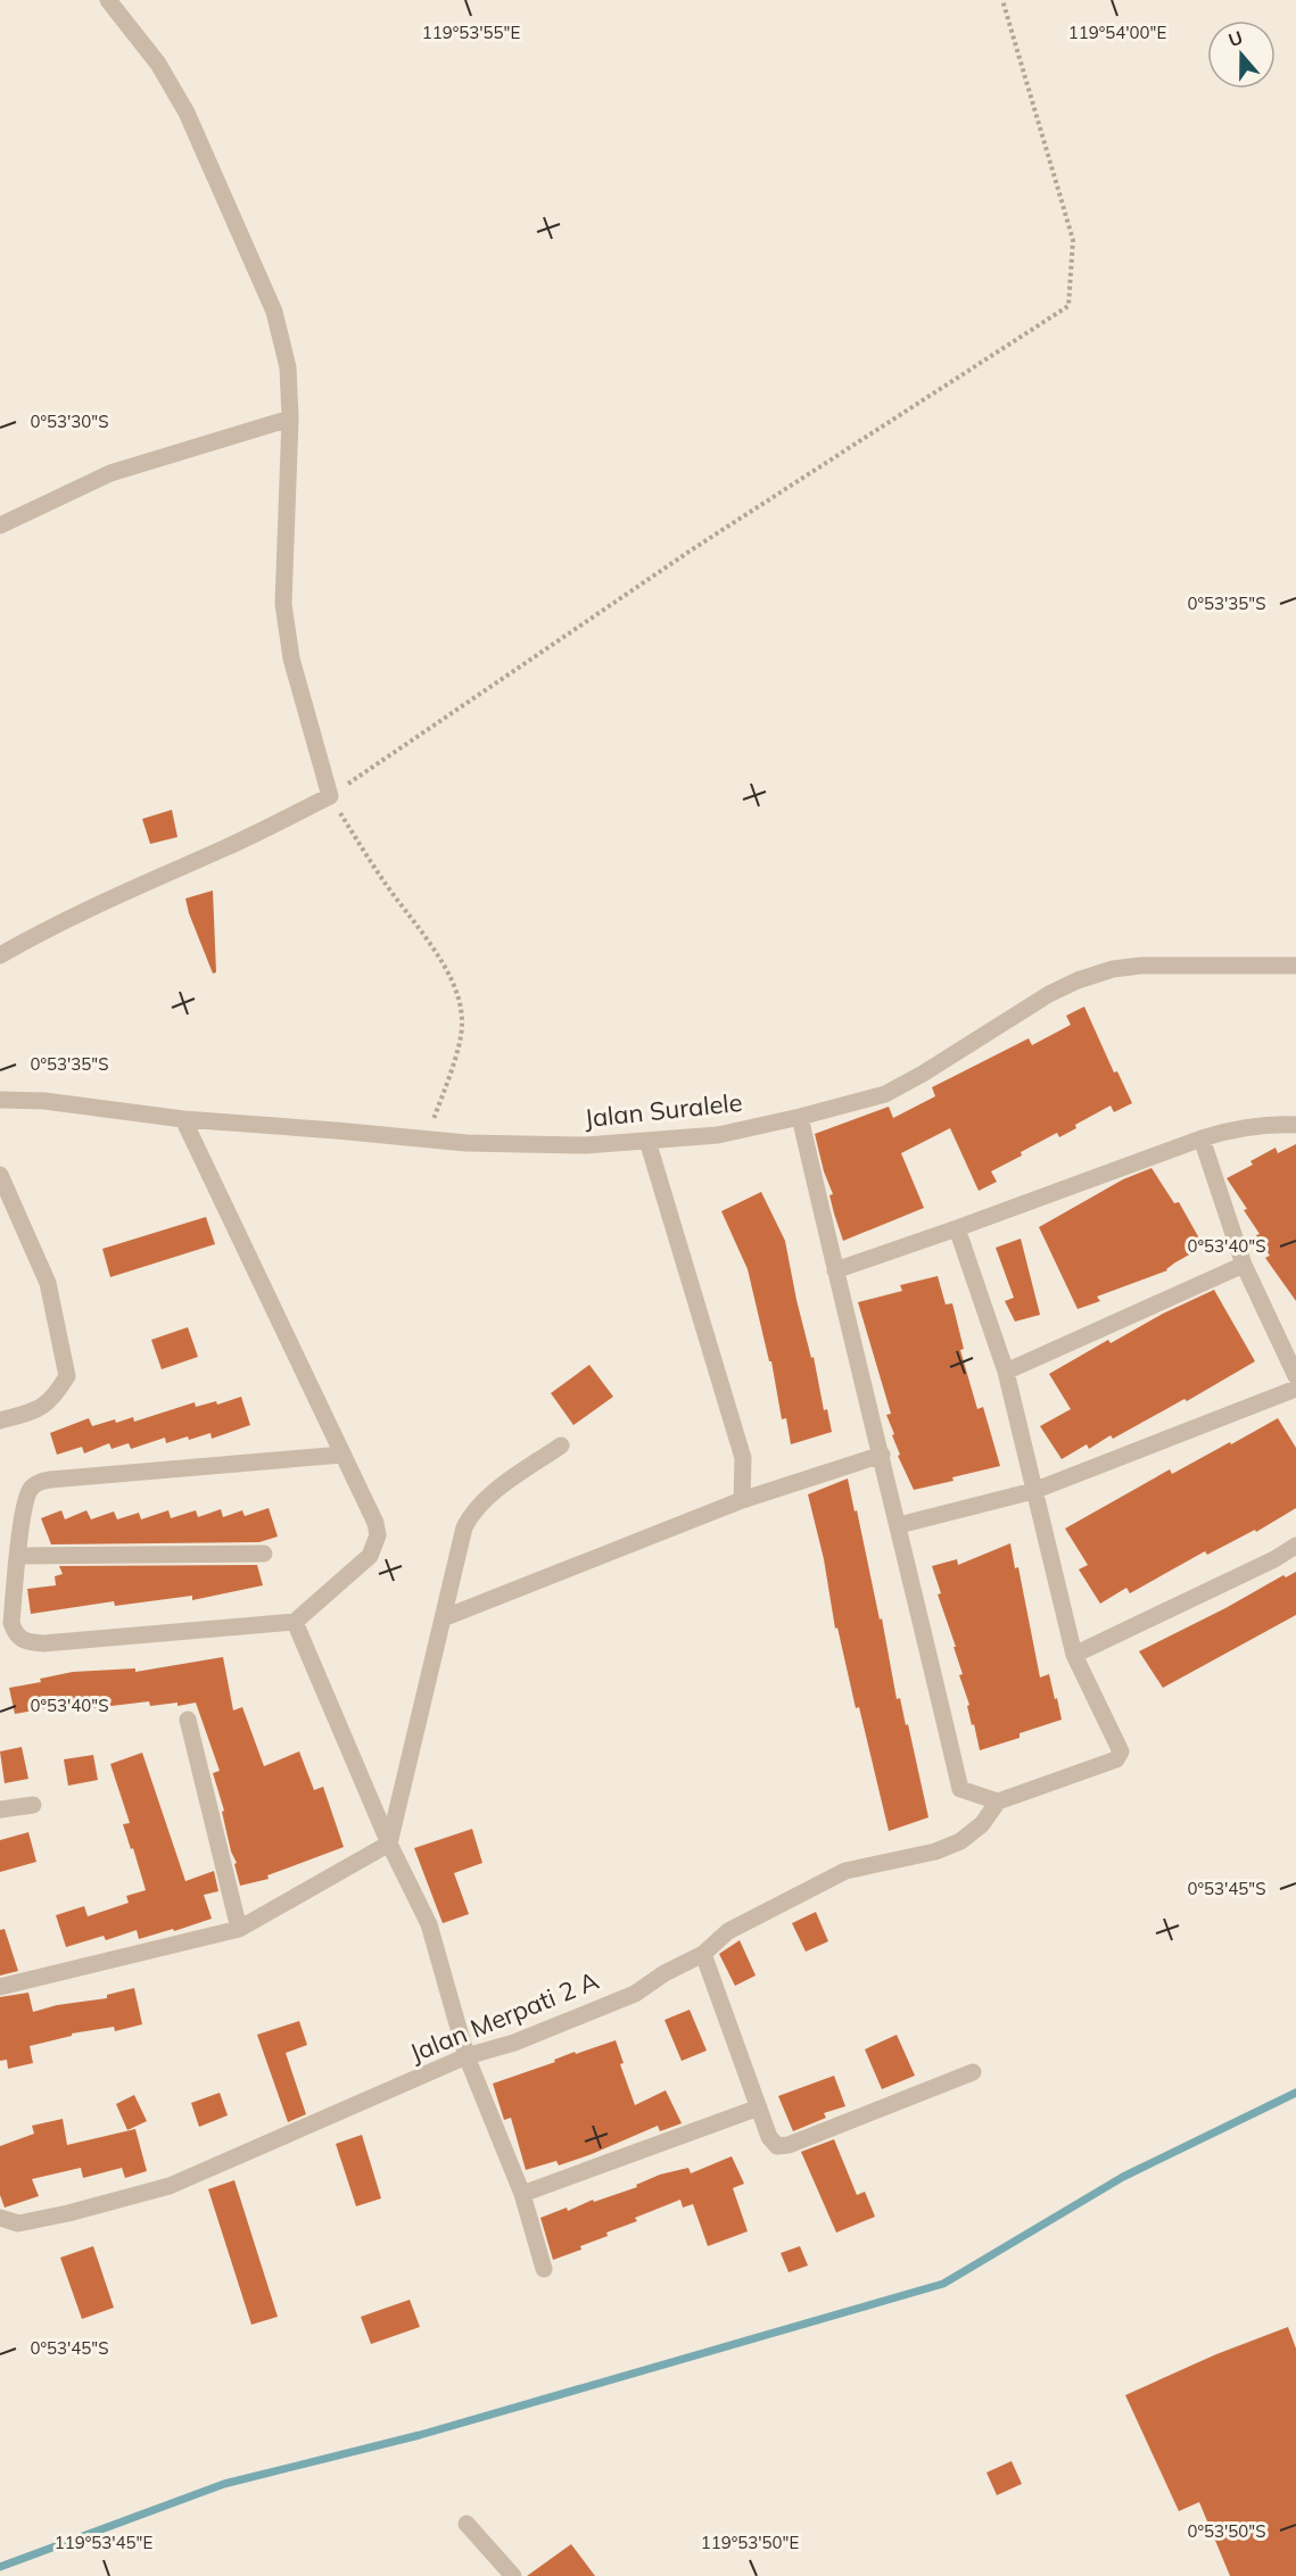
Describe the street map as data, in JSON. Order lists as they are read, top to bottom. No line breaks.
{"streets":{"street":["Jalan Suralele","Jalan Merpati 2 A"]},"north":"top","coordinates":["119°54'00\"E","119°53'55\"E","0°53'30\"S","0°53'35\"S","0°53'40\"S","0°53'45\"S","0°53'50\"S","119°53'45\"E","119°53'50\"E"]}
